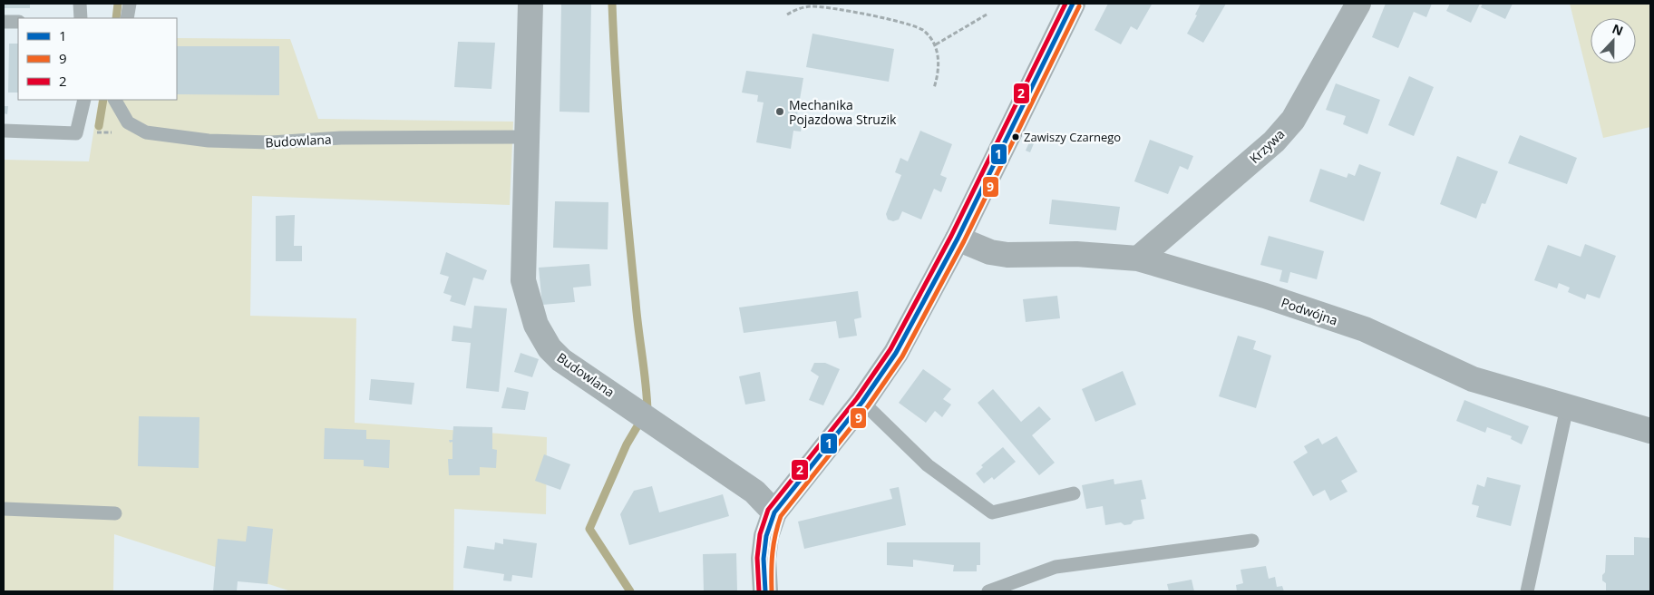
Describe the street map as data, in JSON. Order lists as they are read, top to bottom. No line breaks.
{"streets":{"street":["Budowlana","Krzywa","Podwójna"]},"crossings":[["Krzywa","Podwójna"]],"places":["Mechanika Pojazdowa Struzik","Zawiszy Czarnego"],"lines":["transit line 1","transit line 2","transit line 9"],"legend":["1","9","2"],"north":"top"}
